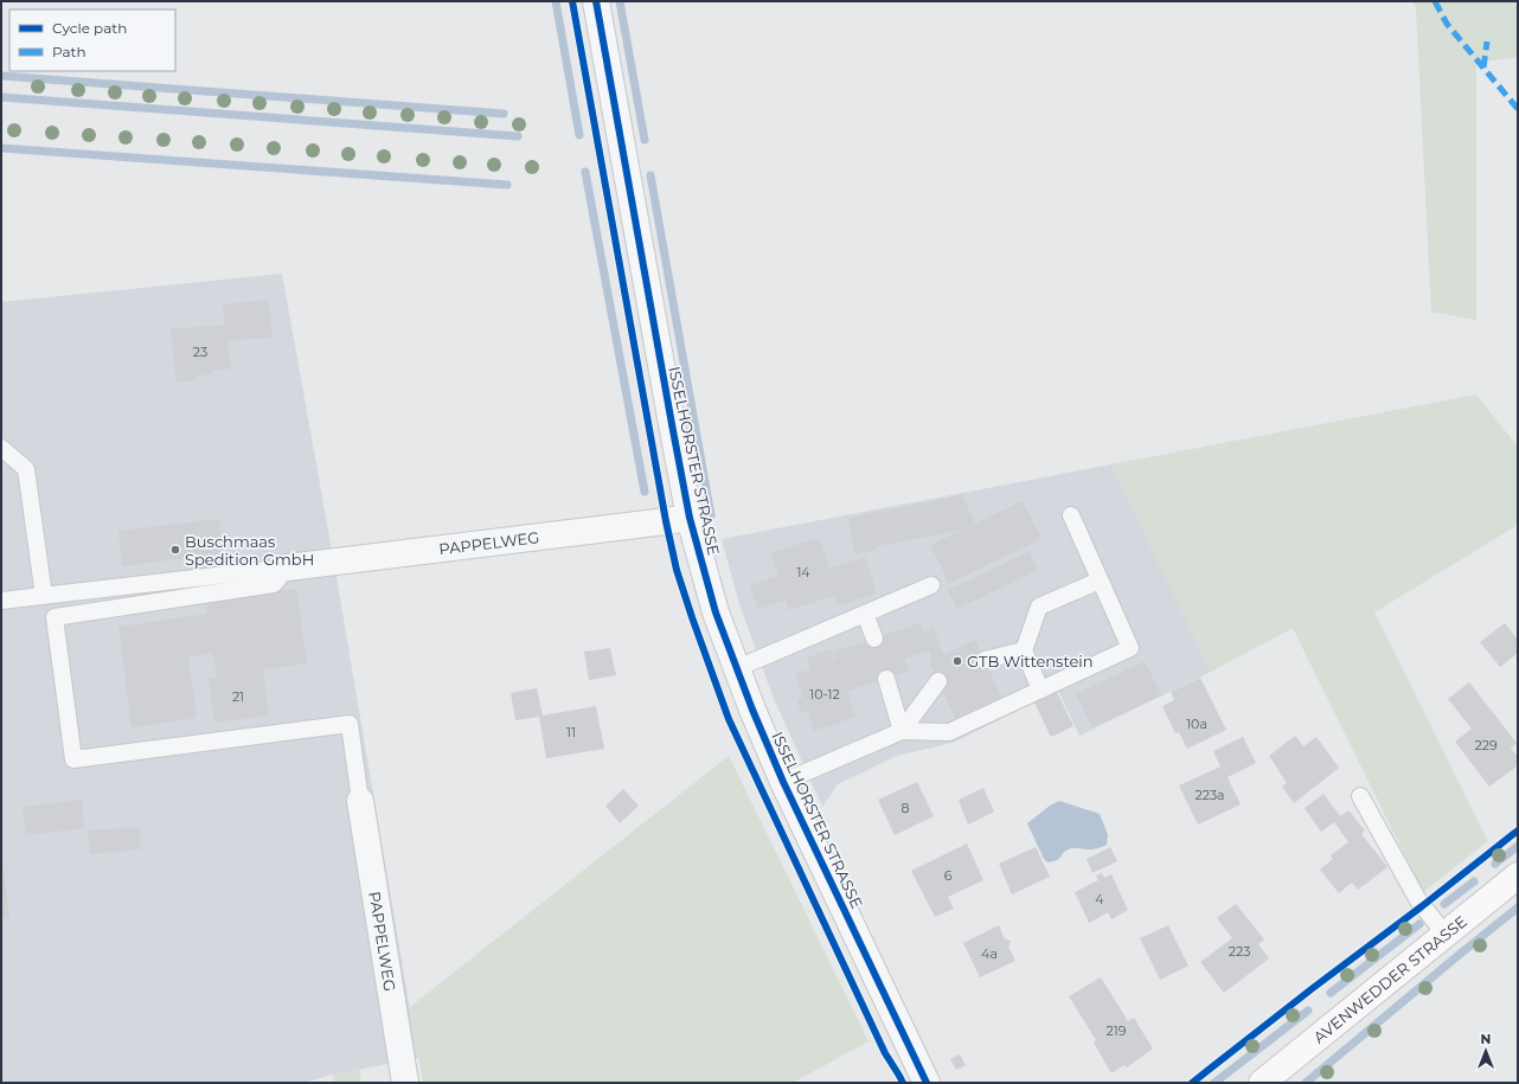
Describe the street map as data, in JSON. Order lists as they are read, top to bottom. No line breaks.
{"streets":{"main road":["AVENWEDDER STRASSE"],"street":["ISSELHORSTER STRASSE","PAPPELWEG"]},"crossings":[["ISSELHORSTER STRASSE","PAPPELWEG"]],"places":["Buschmaas Spedition GmbH","GTB Wittenstein"],"house_numbers":["23","14","10-12","21","10a","11","229","223a","8","6","4","223","4a","219"],"legend":["Cycle path","Path"],"north":"top"}
